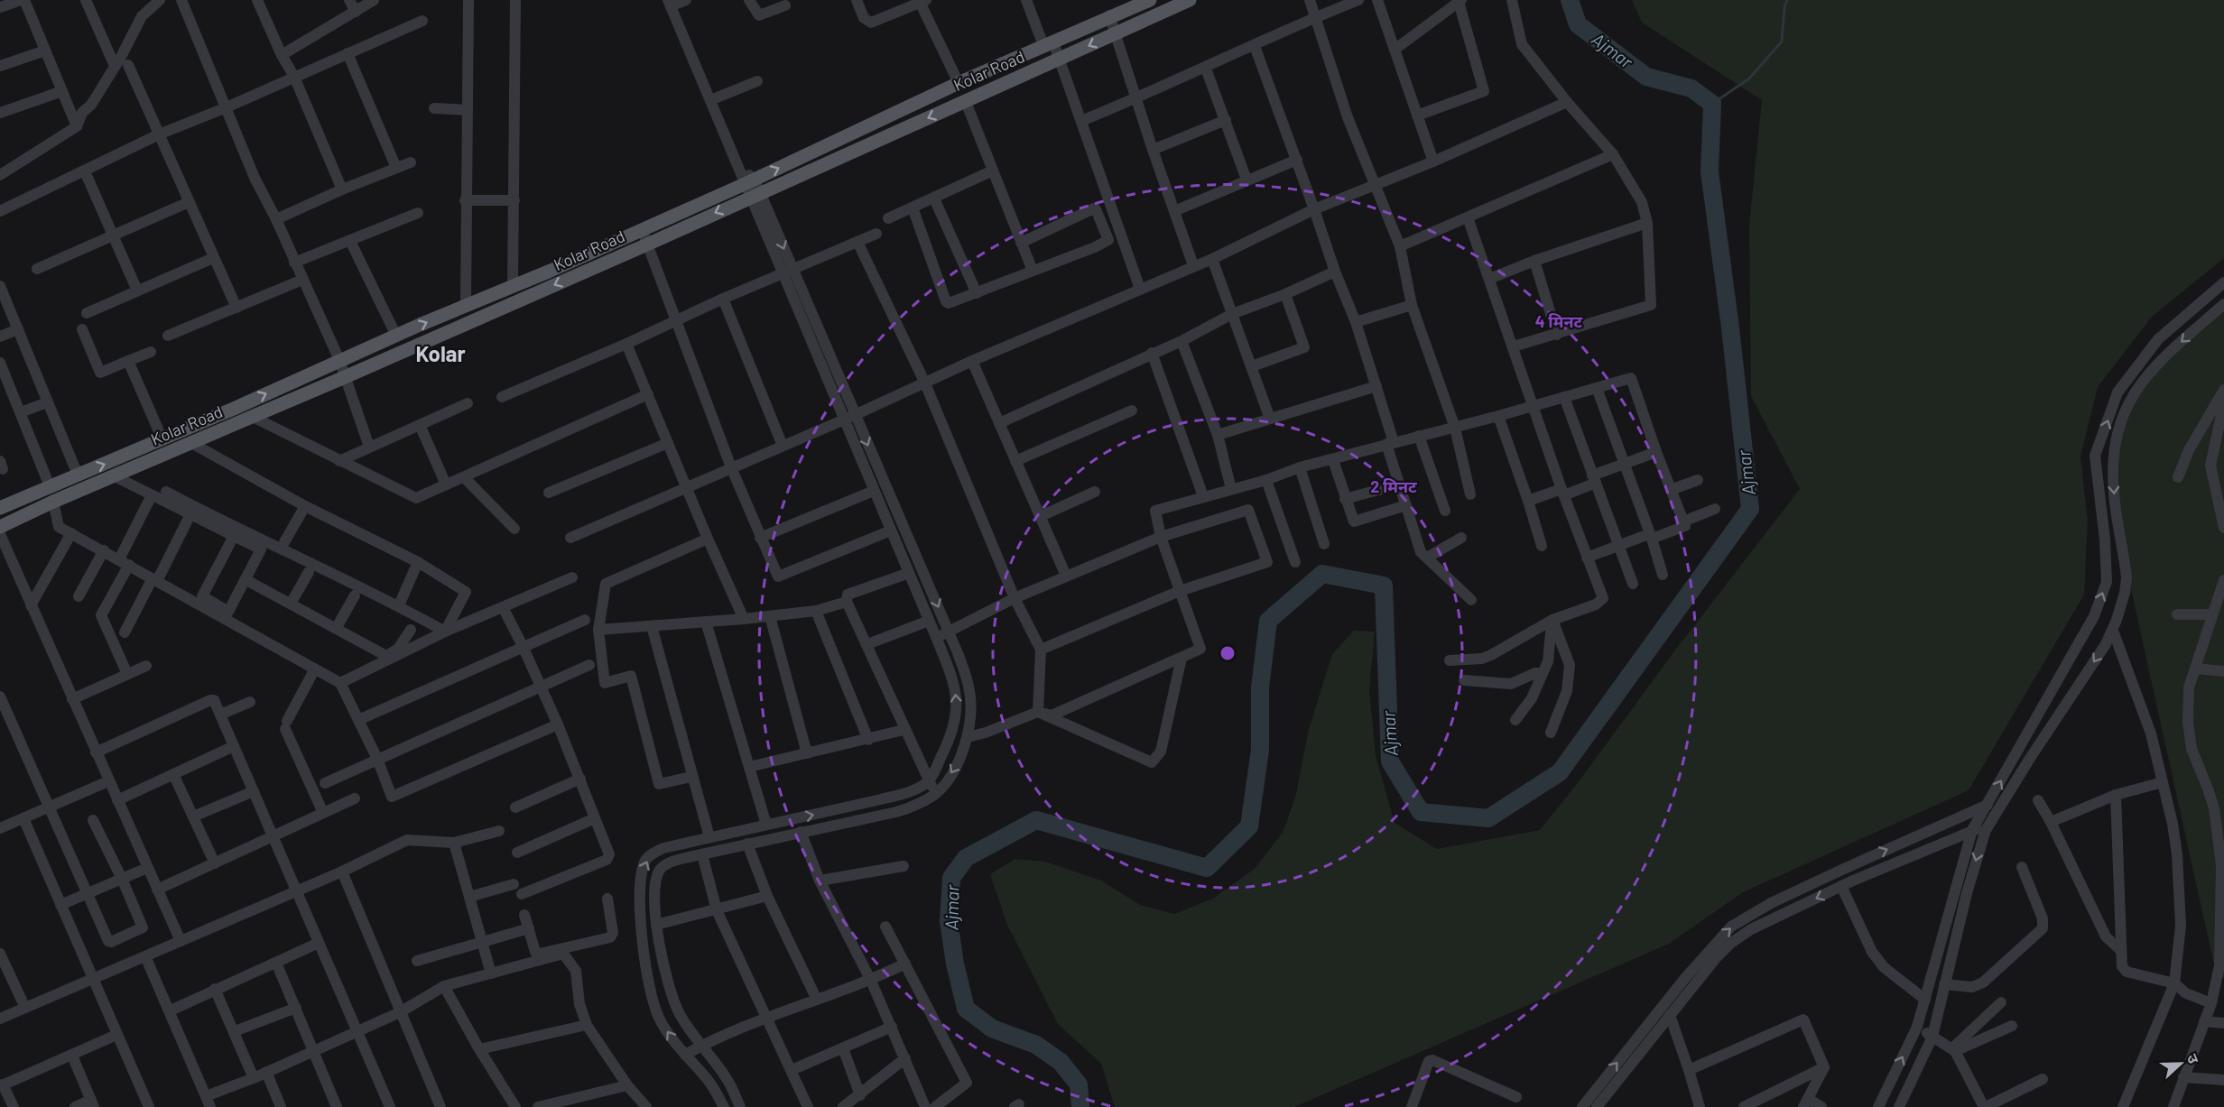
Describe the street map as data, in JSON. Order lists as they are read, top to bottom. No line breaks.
{"streets":{"main road":["Kolar Road"]},"districts":["Kolar"],"water":["Ajmar"],"north":"right","rings":["4 मिनट","2 मिनट"]}
